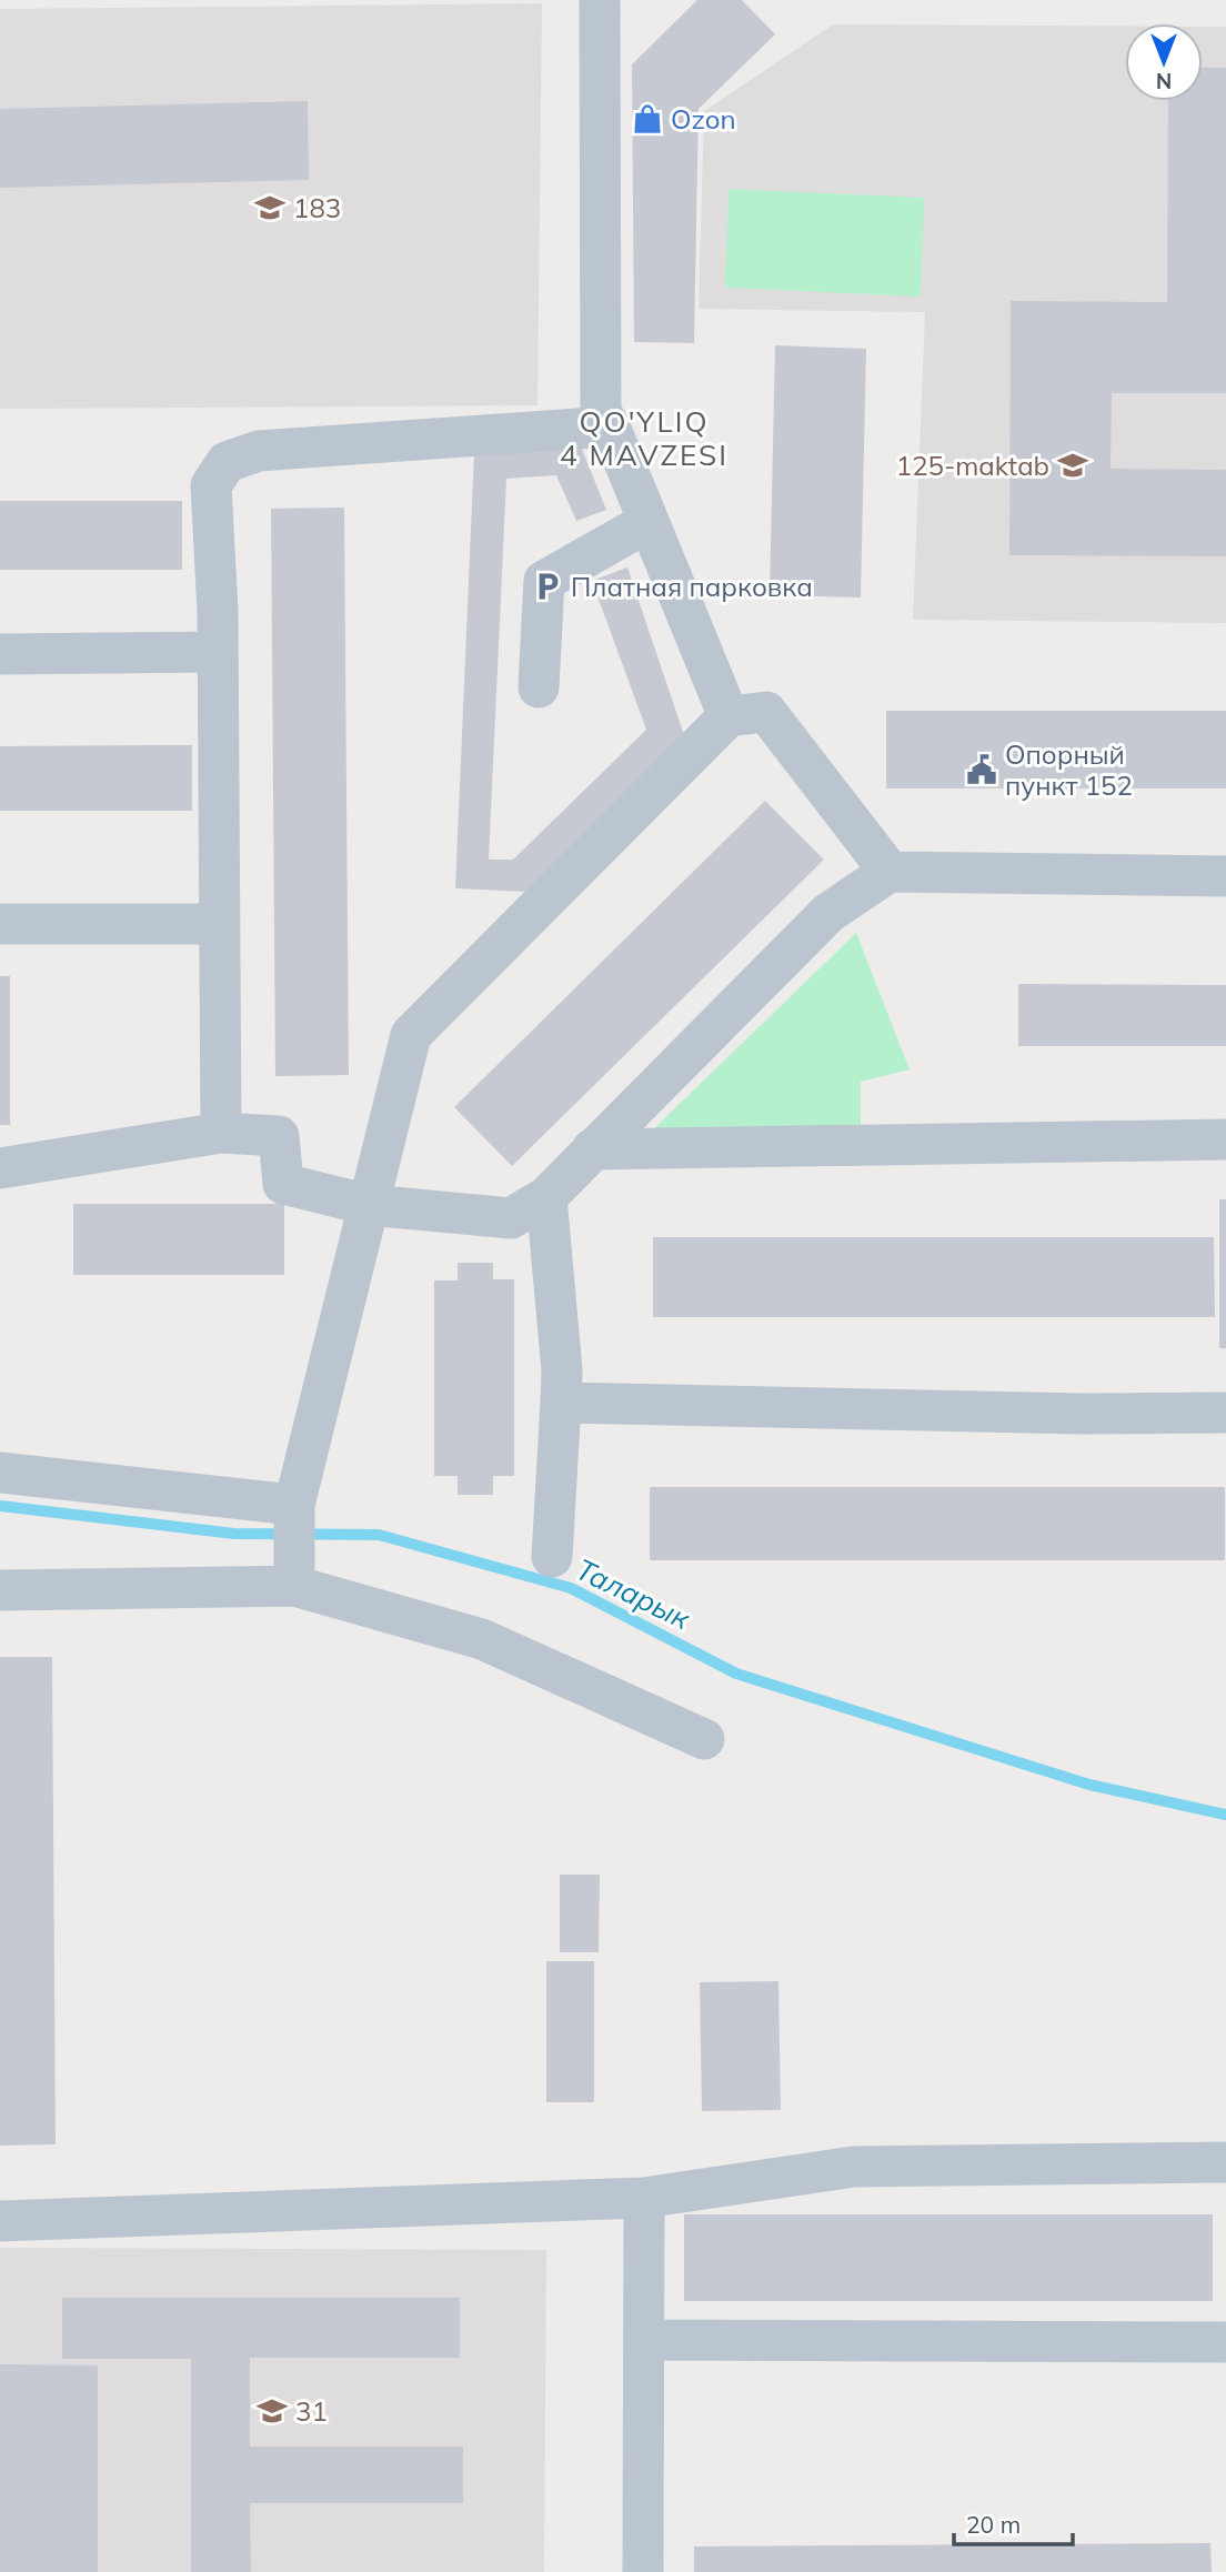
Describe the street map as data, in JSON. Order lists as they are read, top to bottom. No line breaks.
{"districts":["QO'YLIQ 4 MAVZESI"],"water":["Таларык"],"places":{"shop":["Ozon"],"school or university":["183","125-maktab","31"],"parking":["Платная парковка"],"public building":["Опорный пункт 152"]},"scale_bar":"20 m","north":"bottom"}
